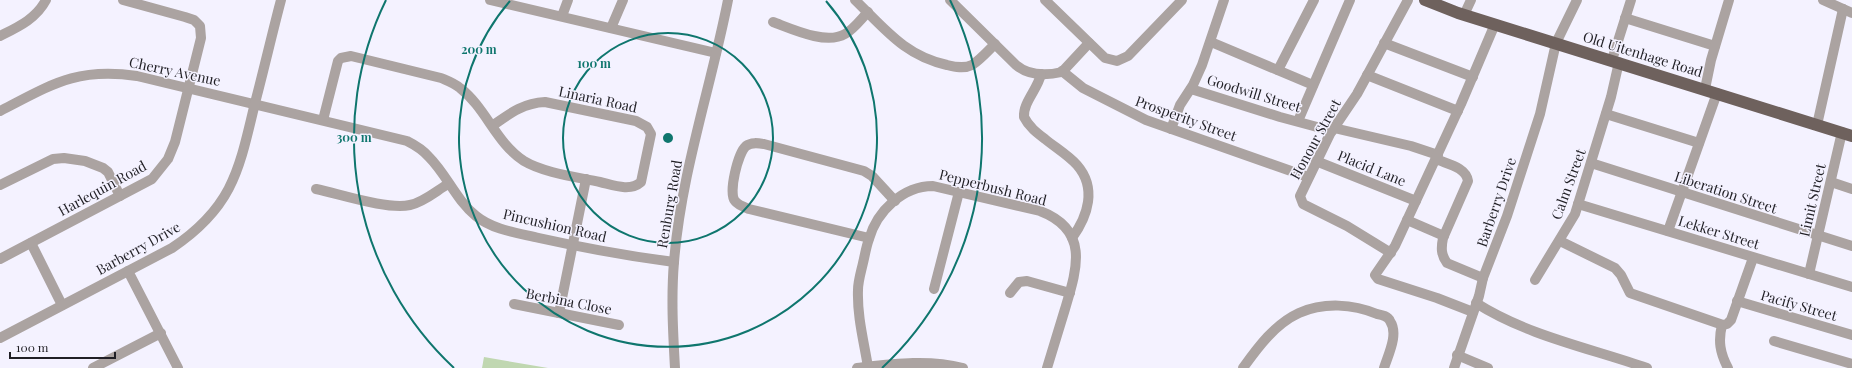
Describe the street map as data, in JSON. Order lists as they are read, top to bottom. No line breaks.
{"streets":{"main road":["Old Uitenhage Road"],"street":["Cherry Avenue","Goodwill Street","Linaria Road","Prosperity Street","Honour Street","Placid Lane","Calm Street","Pepperbush Road","Harlequin Road","Liberation Street","Limit Street","Barberry Drive","Renburg Road","Pincushion Road","Lekker Street","Berbina Close","Pacify Street"]},"crossings":[["Old Uitenhage Road","Calm Street"],["Old Uitenhage Road","Limit Street"],["Old Uitenhage Road","Barberry Drive"],["Cherry Avenue","Harlequin Road"],["Cherry Avenue","Barberry Drive"],["Cherry Avenue","Pincushion Road"],["Goodwill Street","Honour Street"],["Prosperity Street","Honour Street"],["Honour Street","Placid Lane"],["Calm Street","Liberation Street"],["Calm Street","Lekker Street"],["Liberation Street","Limit Street"],["Limit Street","Lekker Street"],["Barberry Drive","Pincushion Road"],["Renburg Road","Pincushion Road"]],"scale_bar":"100 m","rings":["200 m","100 m","300 m"]}
